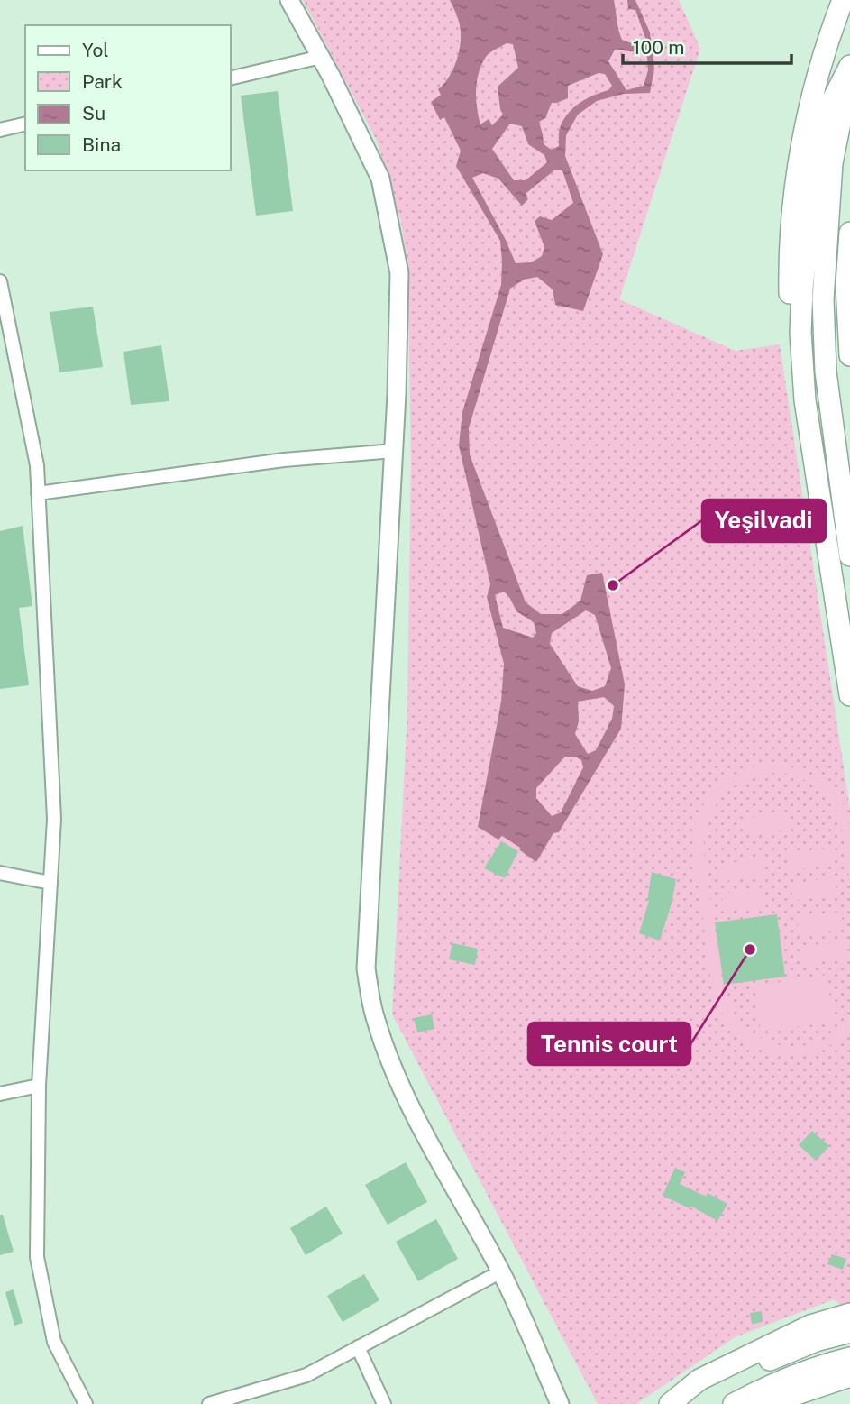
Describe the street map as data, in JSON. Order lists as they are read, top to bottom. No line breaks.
{"places":["Yeşilvadi","Tennis court"],"legend":["Yol","Park","Su","Bina"],"scale_bar":"100 m"}
